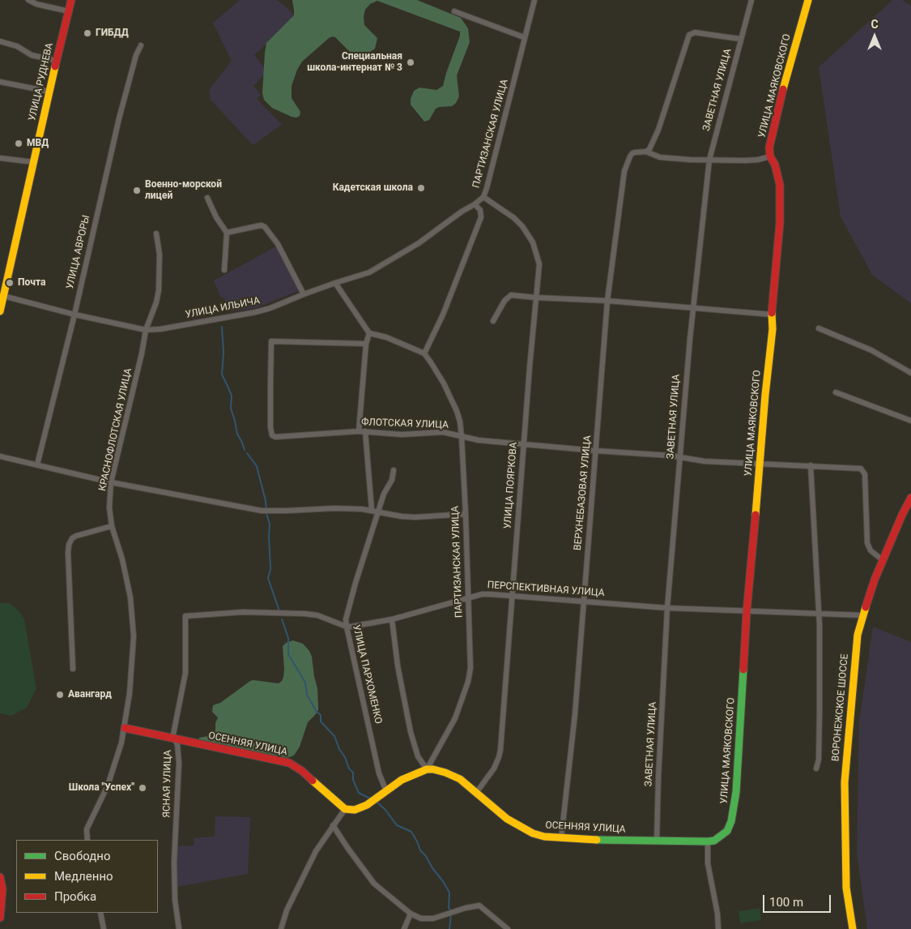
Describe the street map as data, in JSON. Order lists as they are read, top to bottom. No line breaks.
{"streets":{"street":["УЛИЦА РУДНЕВА","УЛИЦА МАЯКОВСКОГО","ЗАВЕТНАЯ УЛИЦА","ПАРТИЗАНСКАЯ УЛИЦА","УЛИЦА АВРОРЫ","УЛИЦА ИЛЬИЧА","ФЛОТСКАЯ УЛИЦА","КРАСНОФЛОТСКАЯ УЛИЦА","УЛИЦА ПОЯРКОВА","ВЕРХНЕБАЗОВАЯ УЛИЦА","ПЕРСПЕКТИВНАЯ УЛИЦА","УЛИЦА ПАРХОМЕНКО","ВОРОНЕЖСКОЕ ШОССЕ","ОСЕННЯЯ УЛИЦА","ЯСНАЯ УЛИЦА"]},"crossings":[["УЛИЦА РУДНЕВА","УЛИЦА ИЛЬИЧА"],["УЛИЦА МАЯКОВСКОГО","ФЛОТСКАЯ УЛИЦА"],["УЛИЦА МАЯКОВСКОГО","ПЕРСПЕКТИВНАЯ УЛИЦА"],["УЛИЦА МАЯКОВСКОГО","ОСЕННЯЯ УЛИЦА"],["ЗАВЕТНАЯ УЛИЦА","ФЛОТСКАЯ УЛИЦА"],["ЗАВЕТНАЯ УЛИЦА","ПЕРСПЕКТИВНАЯ УЛИЦА"],["ЗАВЕТНАЯ УЛИЦА","ОСЕННЯЯ УЛИЦА"],["ПАРТИЗАНСКАЯ УЛИЦА","УЛИЦА ИЛЬИЧА"],["ПАРТИЗАНСКАЯ УЛИЦА","ФЛОТСКАЯ УЛИЦА"],["ПАРТИЗАНСКАЯ УЛИЦА","УЛИЦА ПОЯРКОВА"],["ПАРТИЗАНСКАЯ УЛИЦА","ПЕРСПЕКТИВНАЯ УЛИЦА"],["ПАРТИЗАНСКАЯ УЛИЦА","ОСЕННЯЯ УЛИЦА"],["УЛИЦА АВРОРЫ","УЛИЦА ИЛЬИЧА"],["УЛИЦА ИЛЬИЧА","КРАСНОФЛОТСКАЯ УЛИЦА"],["ФЛОТСКАЯ УЛИЦА","УЛИЦА ПОЯРКОВА"],["ФЛОТСКАЯ УЛИЦА","ВЕРХНЕБАЗОВАЯ УЛИЦА"],["ФЛОТСКАЯ УЛИЦА","ВОРОНЕЖСКОЕ ШОССЕ"],["КРАСНОФЛОТСКАЯ УЛИЦА","ОСЕННЯЯ УЛИЦА"],["УЛИЦА ПОЯРКОВА","ПЕРСПЕКТИВНАЯ УЛИЦА"],["УЛИЦА ПОЯРКОВА","ОСЕННЯЯ УЛИЦА"],["ВЕРХНЕБАЗОВАЯ УЛИЦА","ПЕРСПЕКТИВНАЯ УЛИЦА"],["ВЕРХНЕБАЗОВАЯ УЛИЦА","ОСЕННЯЯ УЛИЦА"],["ПЕРСПЕКТИВНАЯ УЛИЦА","УЛИЦА ПАРХОМЕНКО"],["ПЕРСПЕКТИВНАЯ УЛИЦА","ВОРОНЕЖСКОЕ ШОССЕ"],["ПЕРСПЕКТИВНАЯ УЛИЦА","ЯСНАЯ УЛИЦА"],["ОСЕННЯЯ УЛИЦА","ЯСНАЯ УЛИЦА"]],"places":["ГИБДД","Специальная школа-интернат № 3","МВД","Кадетская школа","Военно-морской лицей","Почта","Авангард","Школа \"Успех\""],"legend":["Свободно","Медленно","Пробка"],"scale_bar":"100 m","north":"top"}
